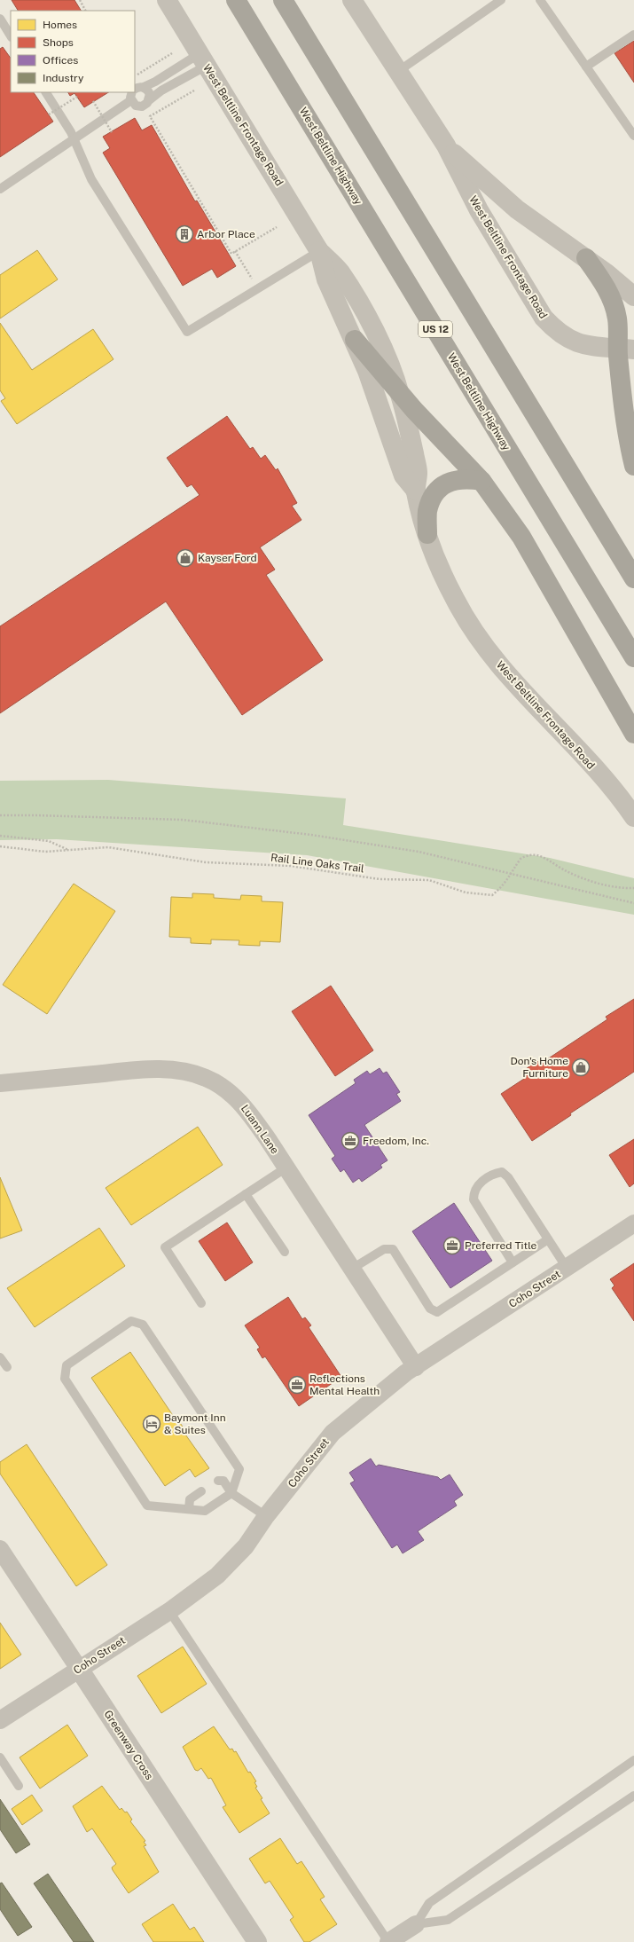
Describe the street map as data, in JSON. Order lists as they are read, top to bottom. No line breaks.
{"streets":{"highway":["West Beltline Highway","US 12"],"street":["West Beltline Frontage Road","Luann Lane","Coho Street","Greenway Cross"],"path":["Rail Line Oaks Trail"]},"crossings":[["Luann Lane","Coho Street"],["Coho Street","Greenway Cross"]],"places":{"building":["Arbor Place"],"shop":["Kayser Ford","Don's Home Furniture"],"office":["Freedom, Inc.","Preferred Title","Reflections Mental Health"],"hotel":["Baymont Inn & Suites"]},"legend":["Homes","Shops","Offices","Industry"]}
